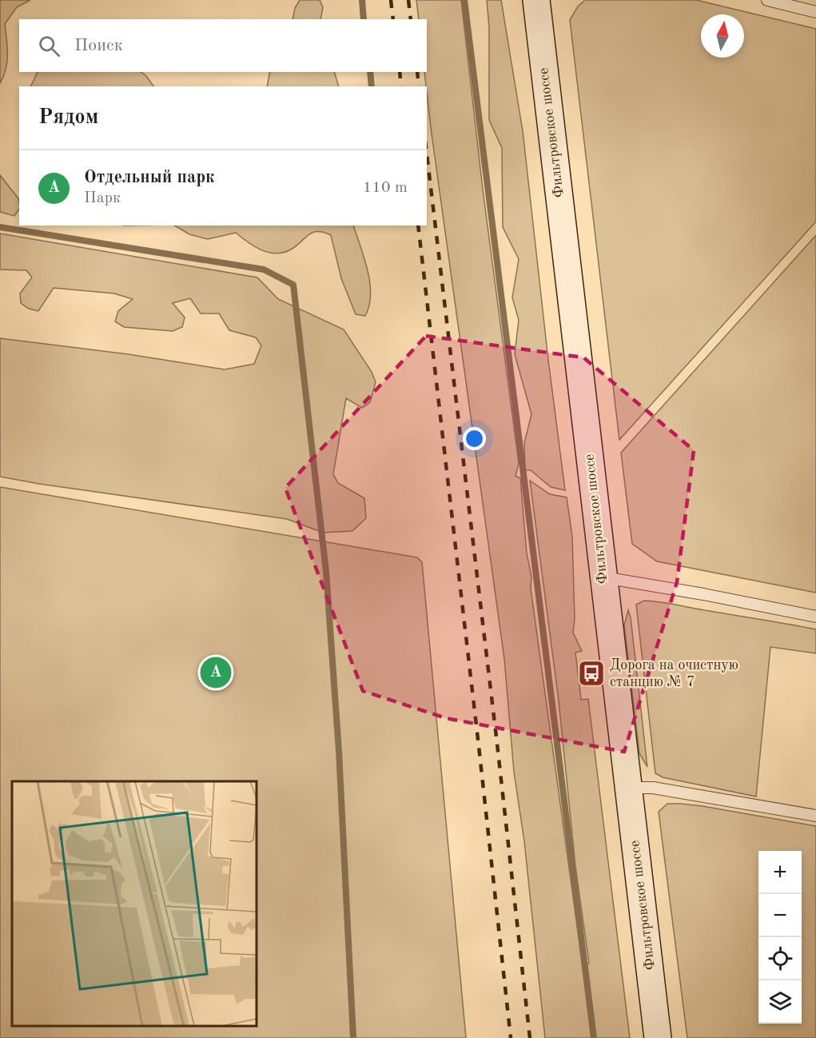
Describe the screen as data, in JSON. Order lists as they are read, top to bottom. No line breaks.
{"streets":{"main road":["Фильтровское шоссе"]},"places":{"bus stop":["Дорога на очистную станцию № 7"]},"north":"top","page":{"search":"Поиск","heading":"Рядом","list":[{"mark":"A","name":"Отдельный парк","note":"Парк","value":"110 m"}],"pins":"A","map_buttons":["+","−"]}}
